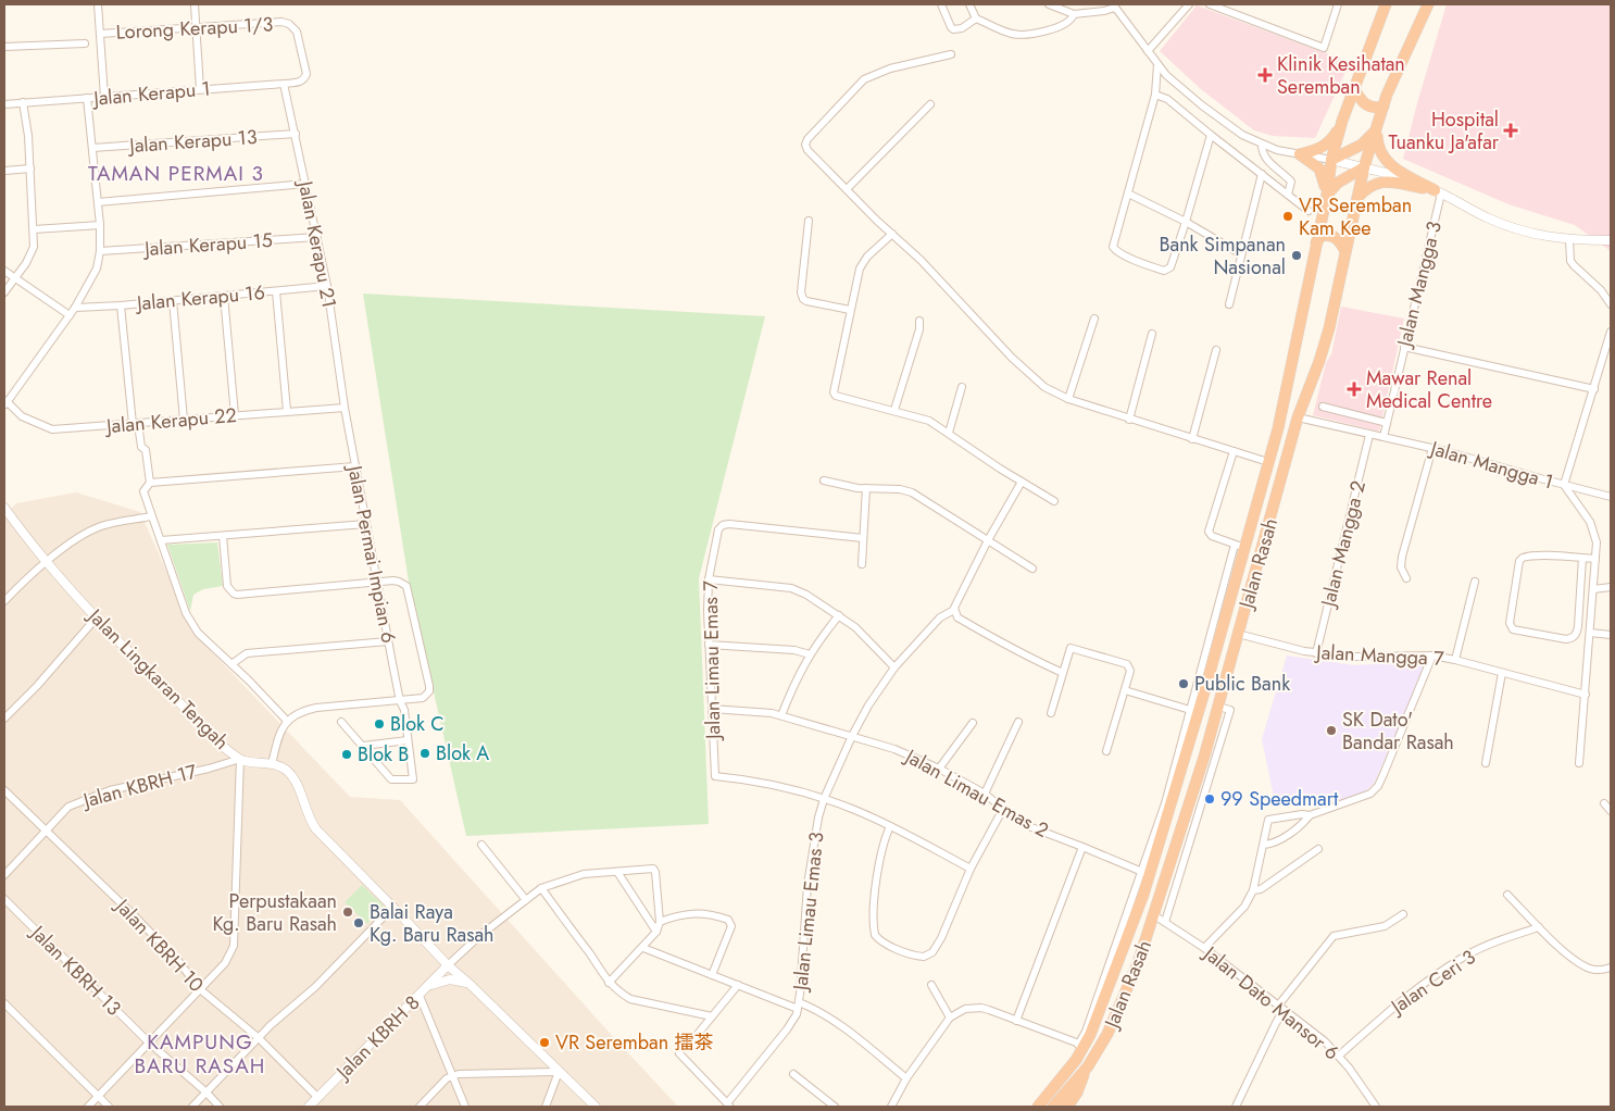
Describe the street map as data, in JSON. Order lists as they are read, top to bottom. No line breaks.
{"streets":{"highway":["Jalan Rasah"],"street":["Lorong Kerapu 1/3","Jalan Kerapu 1","Jalan Kerapu 13","Jalan Kerapu 15","Jalan Kerapu 21","Jalan Mangga 3","Jalan Kerapu 16","Jalan Kerapu 22","Jalan Mangga 1","Jalan Mangga 2","Jalan Permai Impian 6","Jalan Mangga 7","Jalan Limau Emas 7","Jalan Lingkaran Tengah","Jalan KBRH 17","Jalan Limau Emas 2","Jalan Limau Emas 3","Jalan KBRH 10","Jalan KBRH 13","Jalan Ceri 3","Jalan Dato Mansor 6","Jalan KBRH 8"]},"crossings":[["Lorong Kerapu 1/3","Jalan Kerapu 1"],["Jalan Kerapu 1","Jalan Kerapu 21"],["Jalan Kerapu 13","Jalan Kerapu 21"],["Jalan Kerapu 15","Jalan Kerapu 21"],["Jalan Kerapu 21","Jalan Kerapu 16"],["Jalan Kerapu 21","Jalan Kerapu 22"],["Jalan Kerapu 21","Jalan Permai Impian 6"],["Jalan Mangga 3","Jalan Mangga 1"],["Jalan Kerapu 22","Jalan Permai Impian 6"],["Jalan Mangga 1","Jalan Mangga 2"],["Jalan Mangga 1","Jalan Rasah"],["Jalan Mangga 1","Jalan Mangga 7"],["Jalan Mangga 2","Jalan Mangga 7"],["Jalan Rasah","Jalan Mangga 7"],["Jalan Rasah","Jalan Dato Mansor 6"],["Jalan Limau Emas 7","Jalan Limau Emas 2"],["Jalan Limau Emas 7","Jalan Limau Emas 3"],["Jalan Lingkaran Tengah","Jalan KBRH 17"],["Jalan Lingkaran Tengah","Jalan KBRH 8"],["Jalan KBRH 17","Jalan KBRH 10"],["Jalan Limau Emas 2","Jalan Limau Emas 3"],["Jalan KBRH 10","Jalan KBRH 8"],["Jalan Ceri 3","Jalan Dato Mansor 6"]],"districts":["TAMAN PERMAI 3","KAMPUNG BARU RASAH"],"places":{"health":["Klinik Kesihatan Seremban","Hospital Tuanku Ja'afar","Mawar Renal Medical Centre"],"other":["VR Seremban Kam Kee","Bank Simpanan Nasional","Public Bank","Blok C","SK Dato' Bandar Rasah","Blok A","Blok B","99 Speedmart","Perpustakaan Kg. Baru Rasah","Balai Raya Kg. Baru Rasah","VR Seremban 擂茶"]}}
